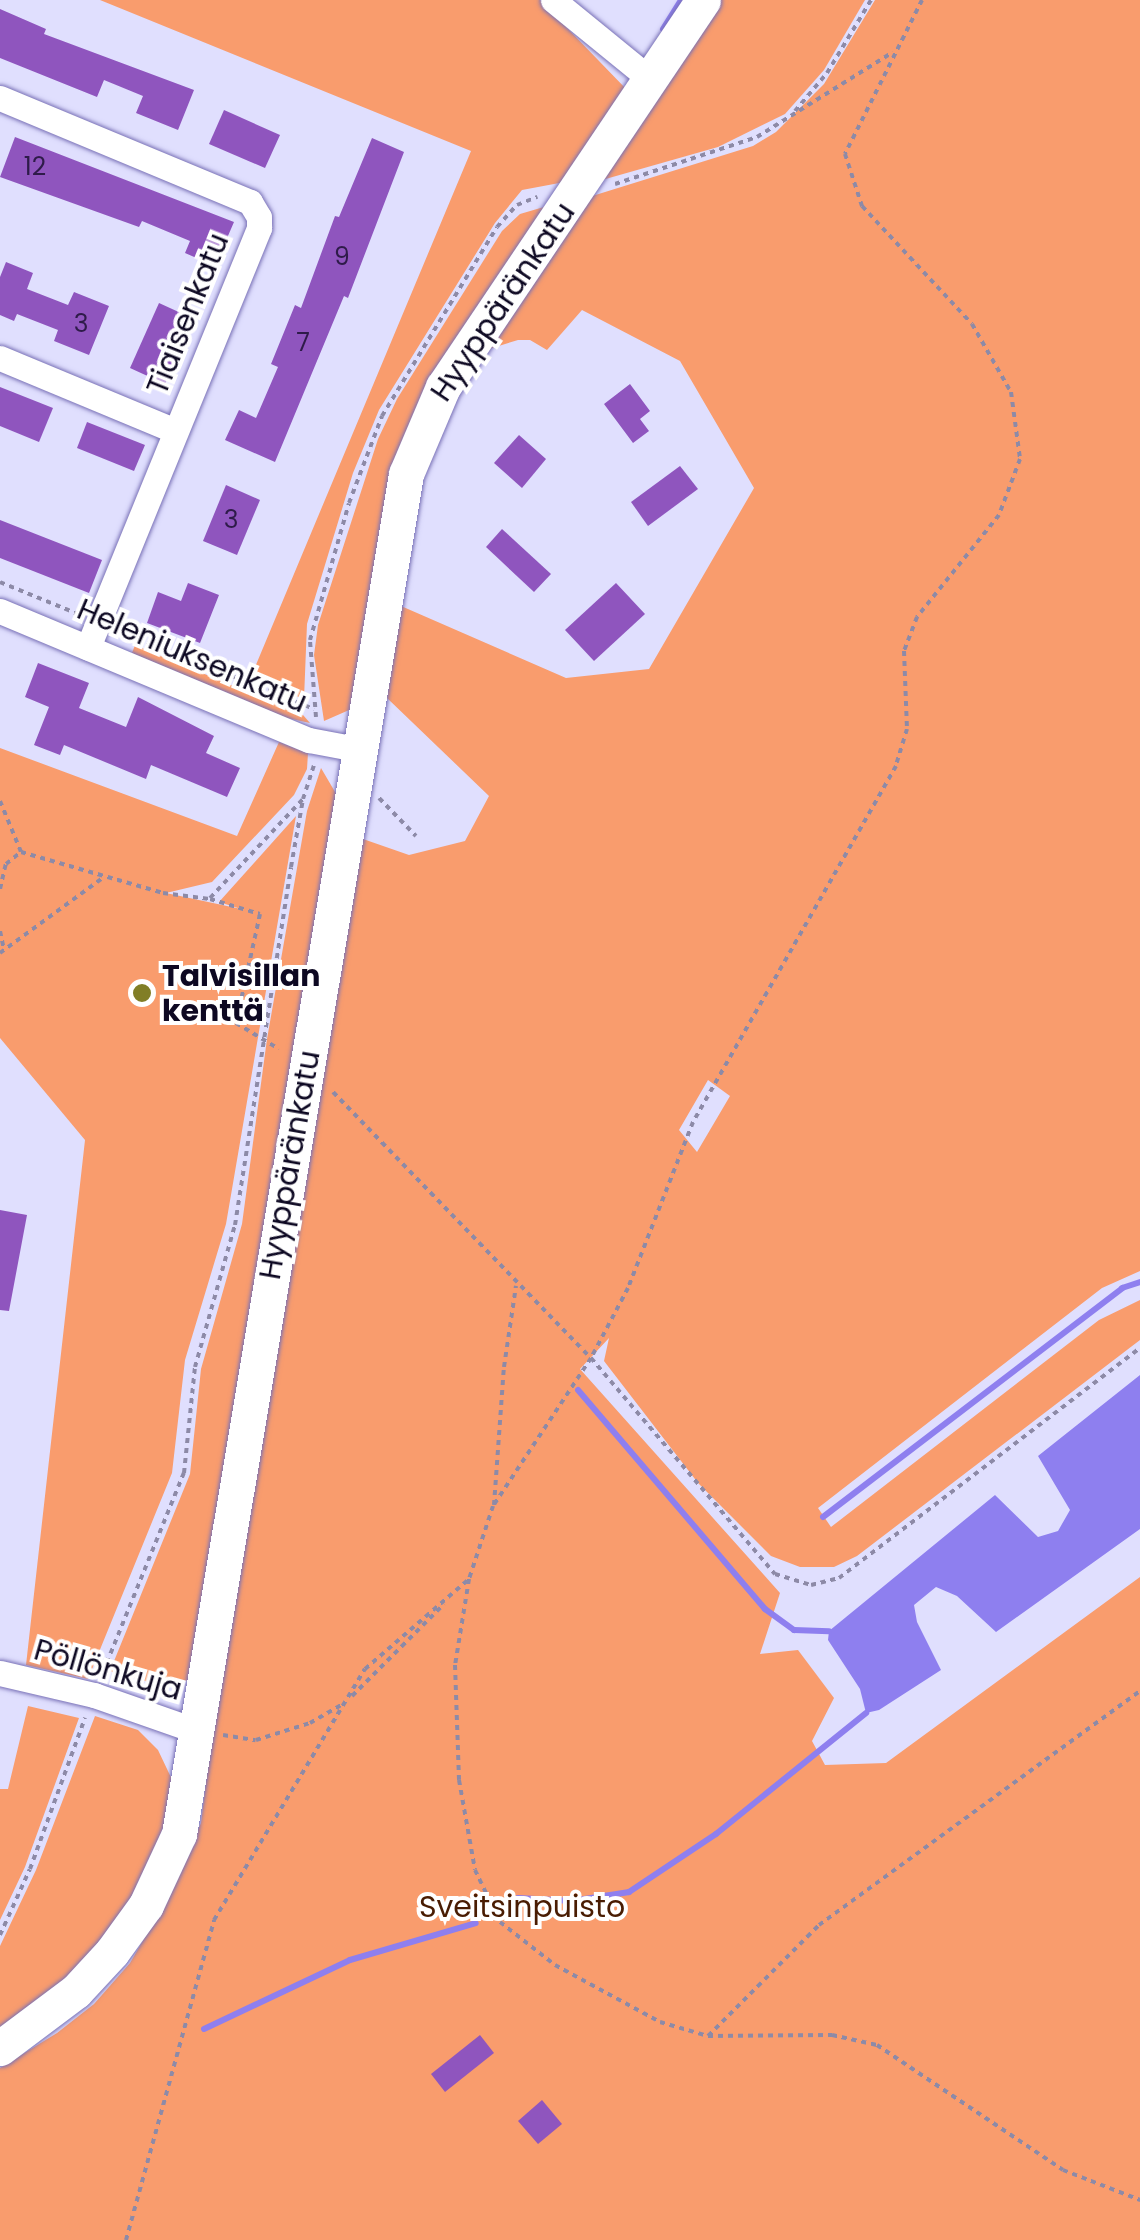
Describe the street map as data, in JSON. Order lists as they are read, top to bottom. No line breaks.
{"streets":{"street":["Hyyppäränkatu","Tiaisenkatu","Heleniuksenkatu","Pöllönkuja"]},"crossings":[["Hyyppäränkatu","Heleniuksenkatu"],["Hyyppäränkatu","Pöllönkuja"],["Tiaisenkatu","Heleniuksenkatu"]],"parks":["Sveitsinpuisto"],"places":["Talvisillan kenttä"],"house_numbers":["12","9","3","7","3"]}
